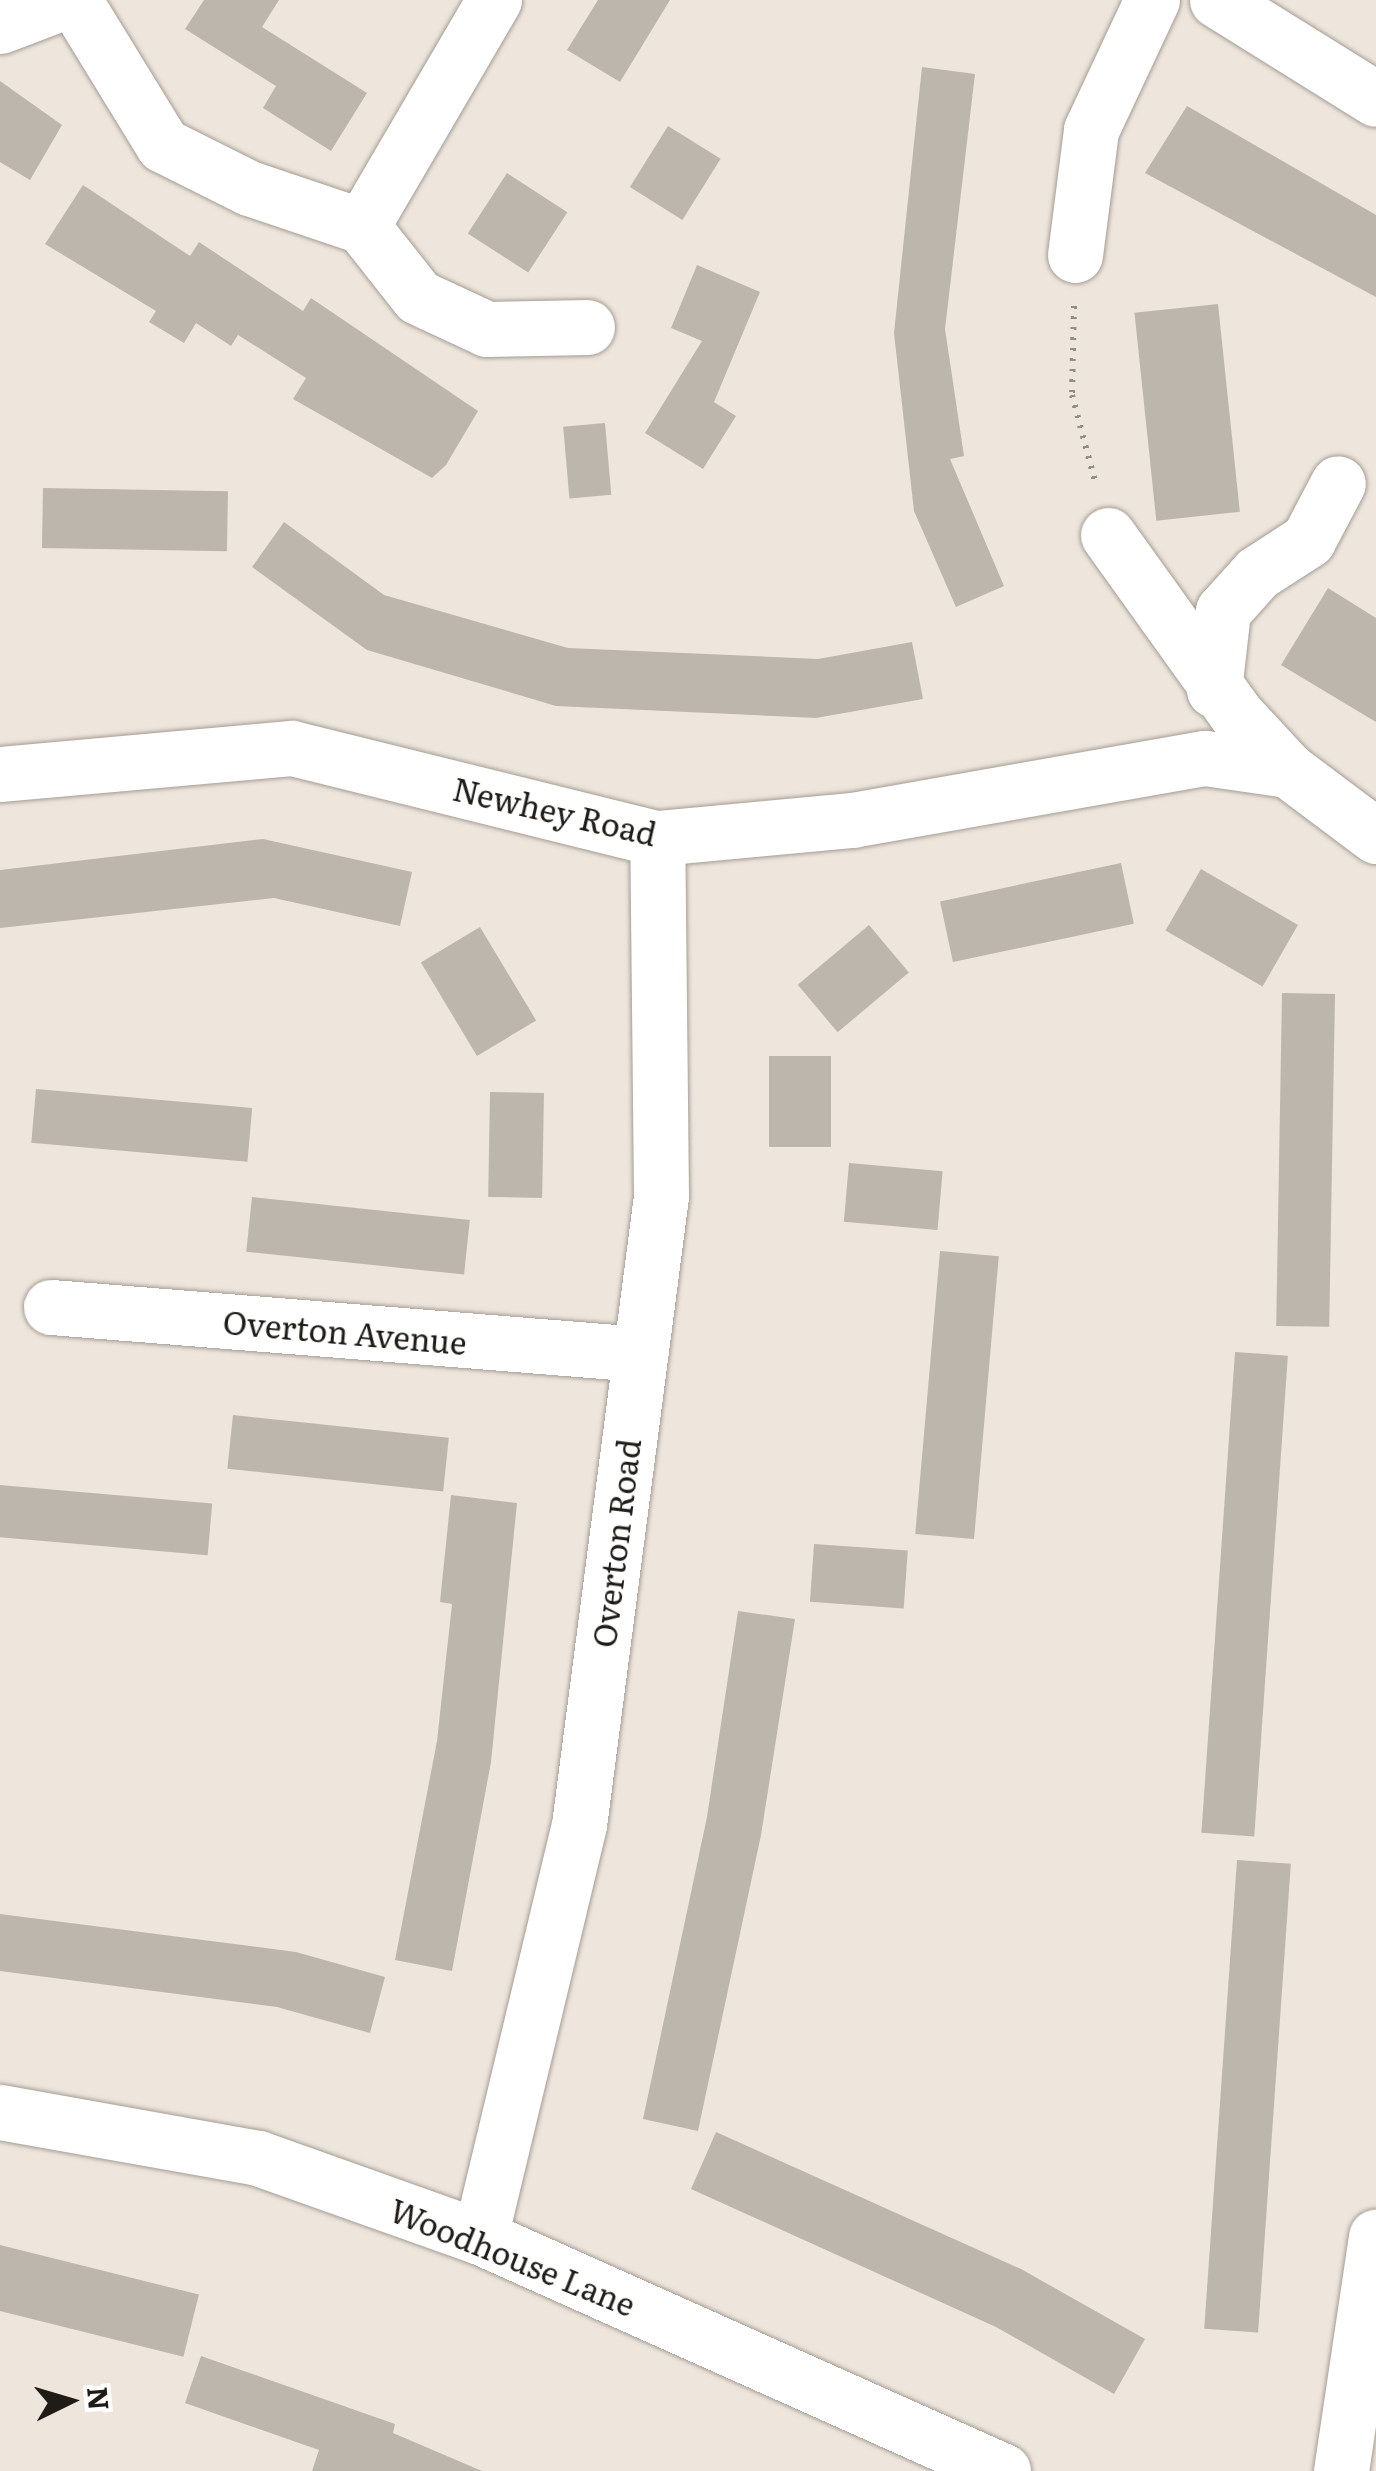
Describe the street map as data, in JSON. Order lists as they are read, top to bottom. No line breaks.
{"streets":{"street":["Newhey Road","Overton Avenue","Overton Road","Woodhouse Lane"]},"crossings":[["Newhey Road","Overton Road"],["Overton Avenue","Overton Road"],["Overton Road","Woodhouse Lane"]],"north":"right"}
